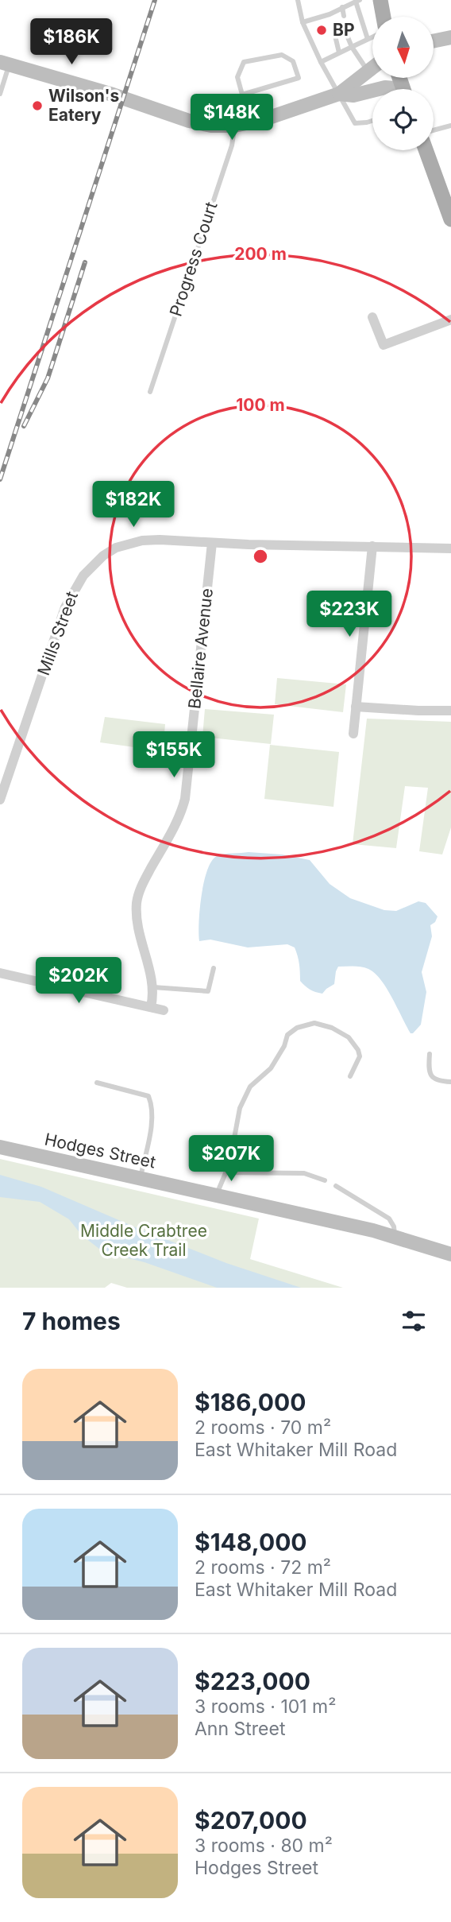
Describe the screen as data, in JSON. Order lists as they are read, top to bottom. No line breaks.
{"streets":{"main road":["Hodges Street"],"street":["Mills Street","Bellaire Avenue"],"lane":["Progress Court"]},"crossings":[["Mills Street","Bellaire Avenue"]],"parks":["Middle Crabtree Creek Trail"],"places":["BP","Wilson's Eatery"],"north":"bottom","page":{"price":["$186K","$148K","$182K","$223K","$155K","$202K","$207K"],"heading":"7 homes","list":[{"name":"$186,000","note":"2 rooms · 70 m² · East Whitaker Mill Road"},{"name":"$148,000","note":"2 rooms · 72 m² · East Whitaker Mill Road"},{"name":"$223,000","note":"3 rooms · 101 m² · Ann Street"},{"name":"$207,000","note":"3 rooms · 80 m² · Hodges Street"}]},"rings":["200 m","100 m"]}
